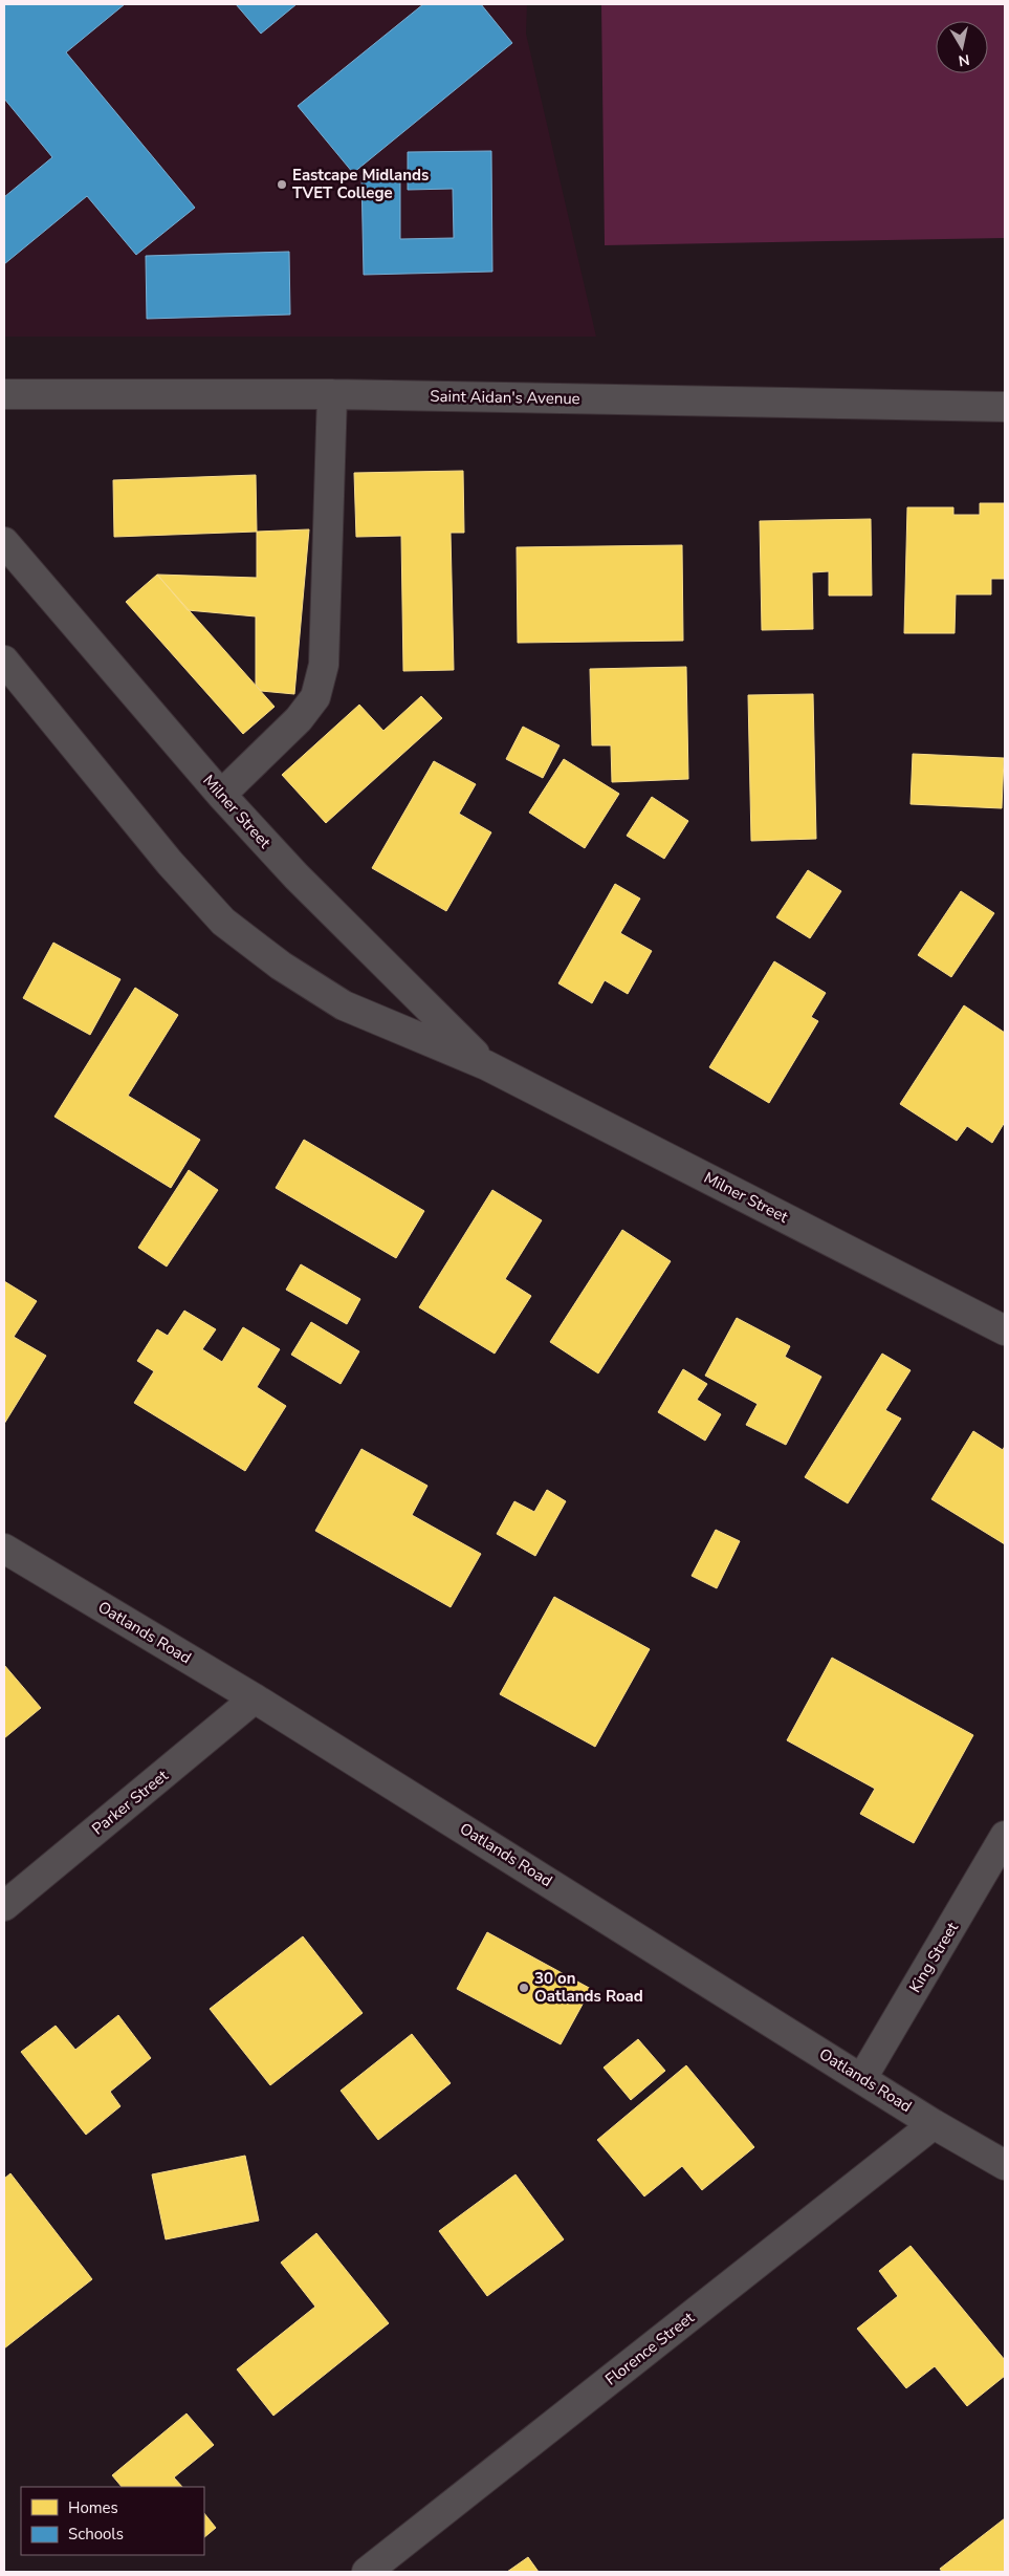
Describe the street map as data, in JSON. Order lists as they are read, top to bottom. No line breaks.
{"streets":{"street":["Saint Aidan's Avenue","Milner Street","Oatlands Road","Parker Street","King Street","Florence Street"]},"crossings":[["Oatlands Road","Parker Street"],["Oatlands Road","King Street"],["Oatlands Road","Florence Street"]],"places":["Eastcape Midlands TVET College","30 on Oatlands Road"],"legend":["Homes","Schools"],"north":"bottom"}
